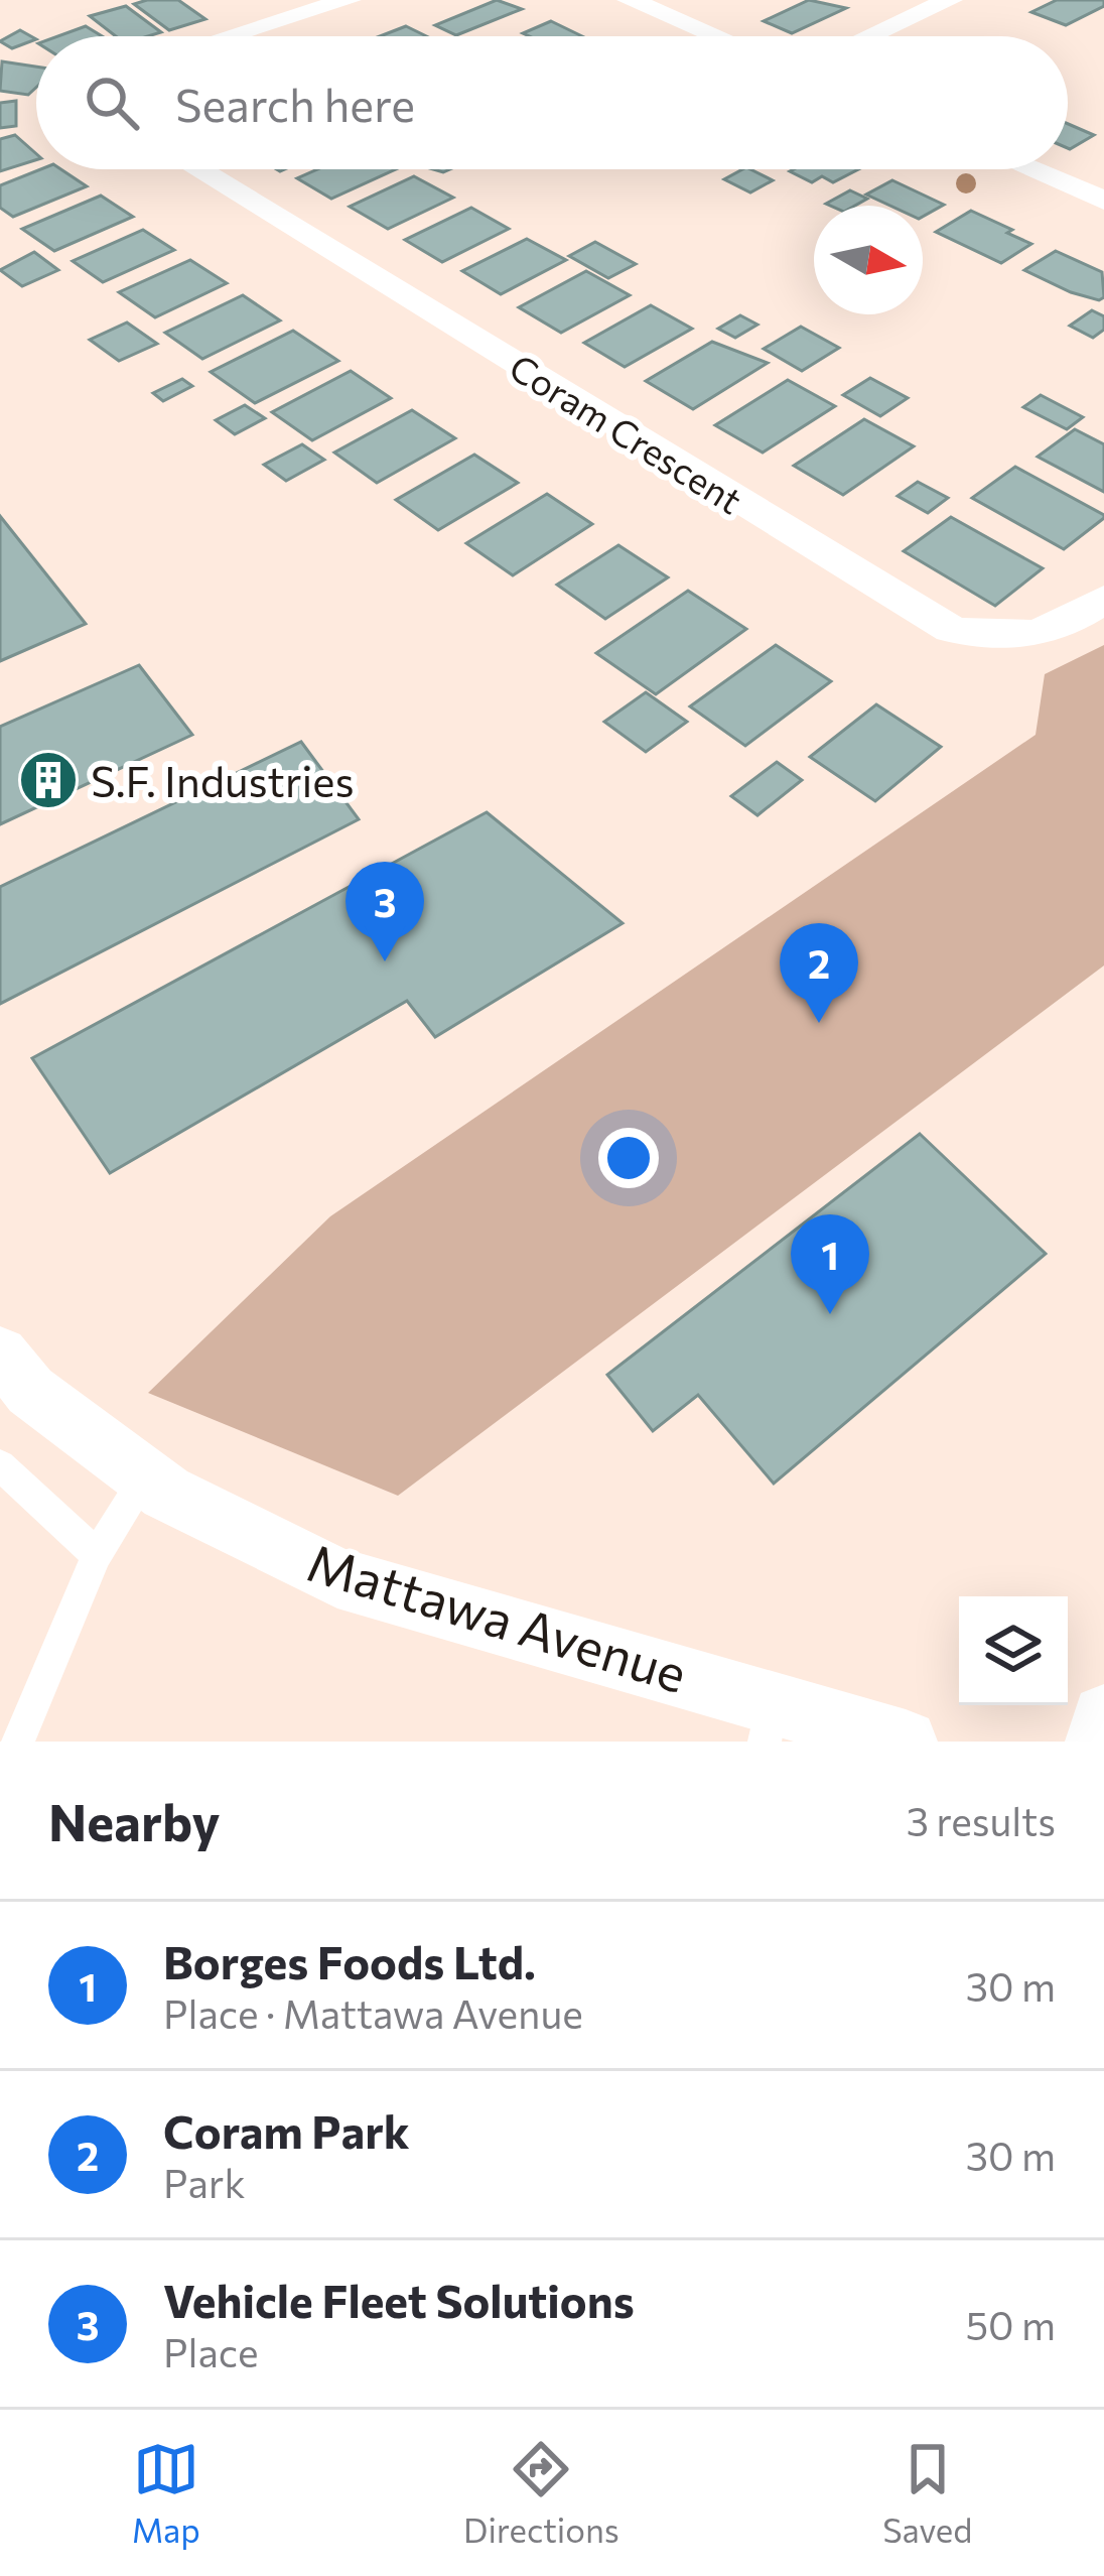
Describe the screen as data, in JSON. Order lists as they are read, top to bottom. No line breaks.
{"streets":{"street":["Coram Crescent","Mattawa Avenue"]},"places":{"building":["S.F. Industries"]},"north":"right","page":{"search":"Search here","pins":["3","2","1"],"heading":["Nearby","3 results"],"list":[{"mark":"1","name":"Borges Foods Ltd.","note":"Place · Mattawa Avenue","value":"30 m"},{"mark":"2","name":"Coram Park","note":"Park","value":"30 m"},{"mark":"3","name":"Vehicle Fleet Solutions","note":"Place","value":"50 m"}],"nav":["Map","Directions","Saved"]}}
